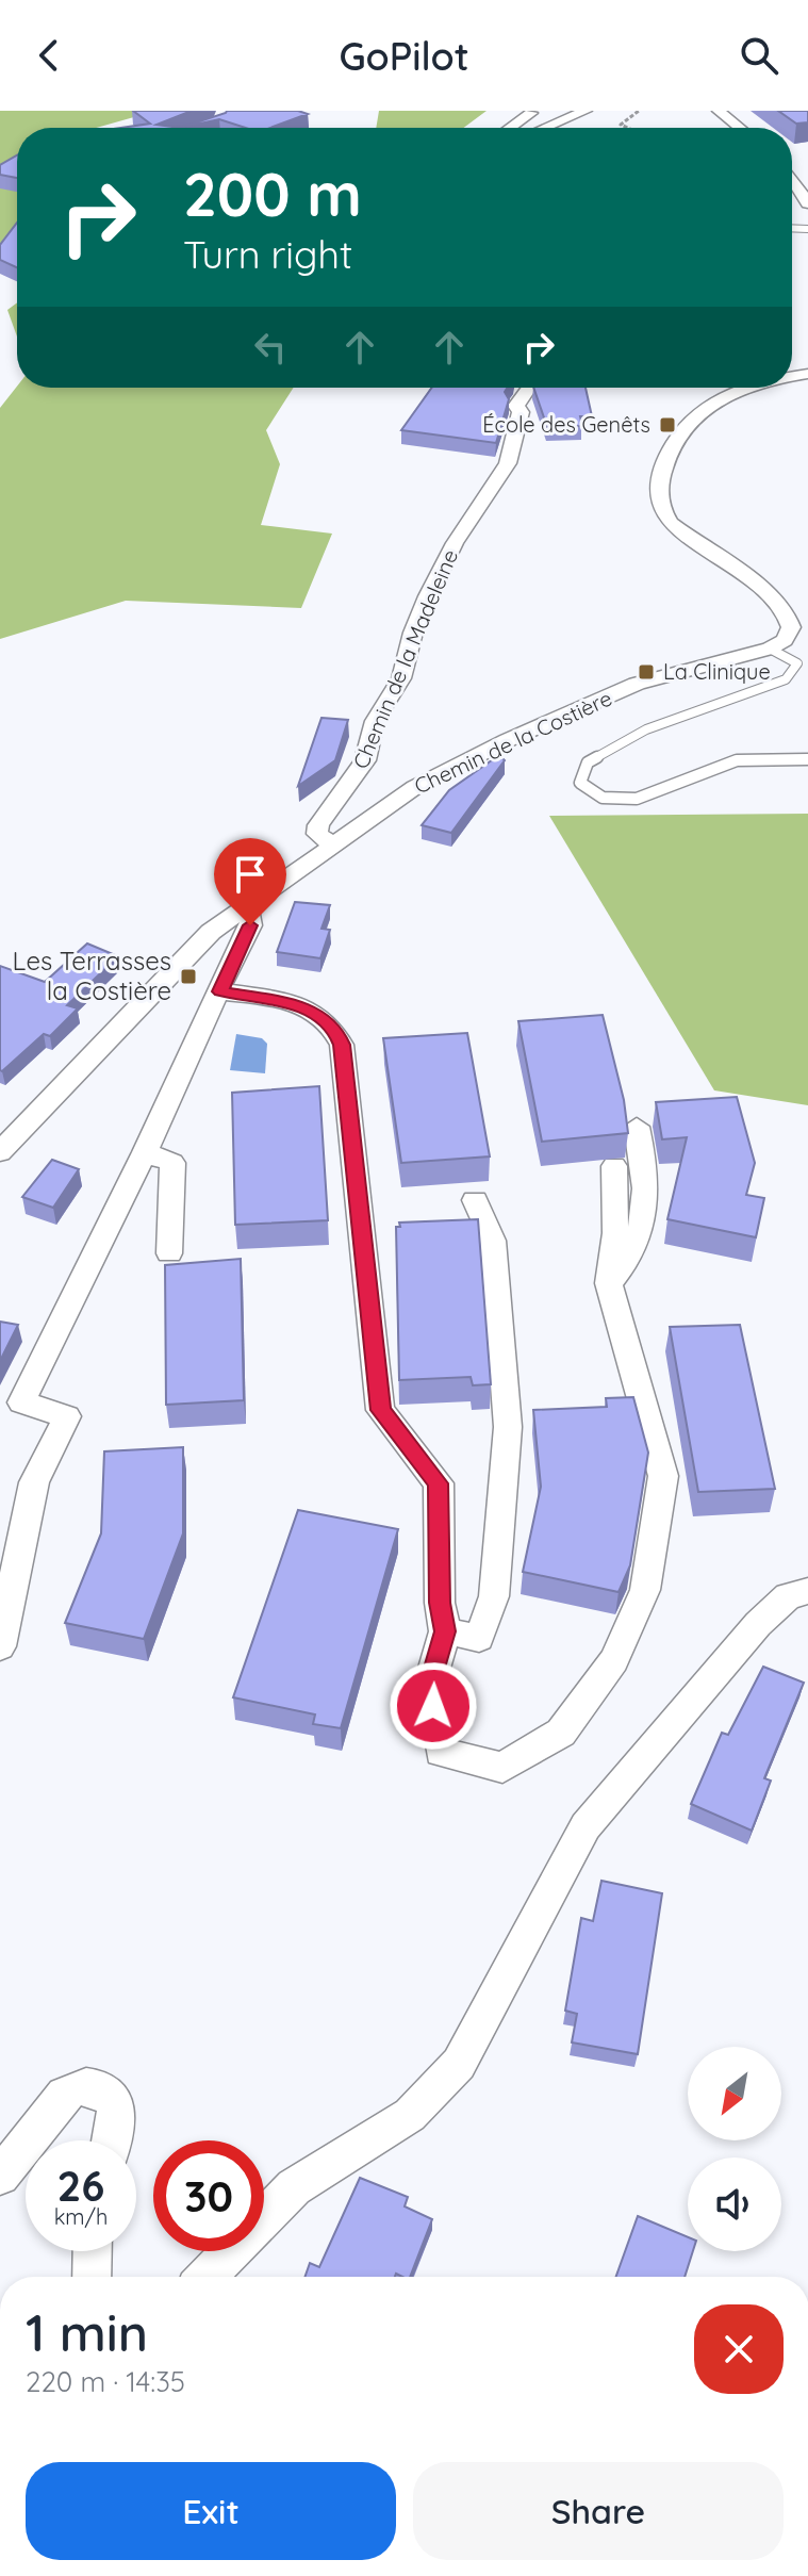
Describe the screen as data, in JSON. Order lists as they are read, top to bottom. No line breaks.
{"streets":{"street":["Chemin de la Madeleine","Chemin de la Costière"]},"crossings":[["Chemin de la Madeleine","Chemin de la Costière"]],"places":{"transit":["École des Genêts","La Clinique","Les Terrasses la Costière"]},"north":"bottom left","page":{"header":"GoPilot","turn":["200 m","Turn right"],"speed":"26 km/h","limit":"30","heading":["1 min","220 m · 14:35"],"buttons":["Exit","Share"]}}
